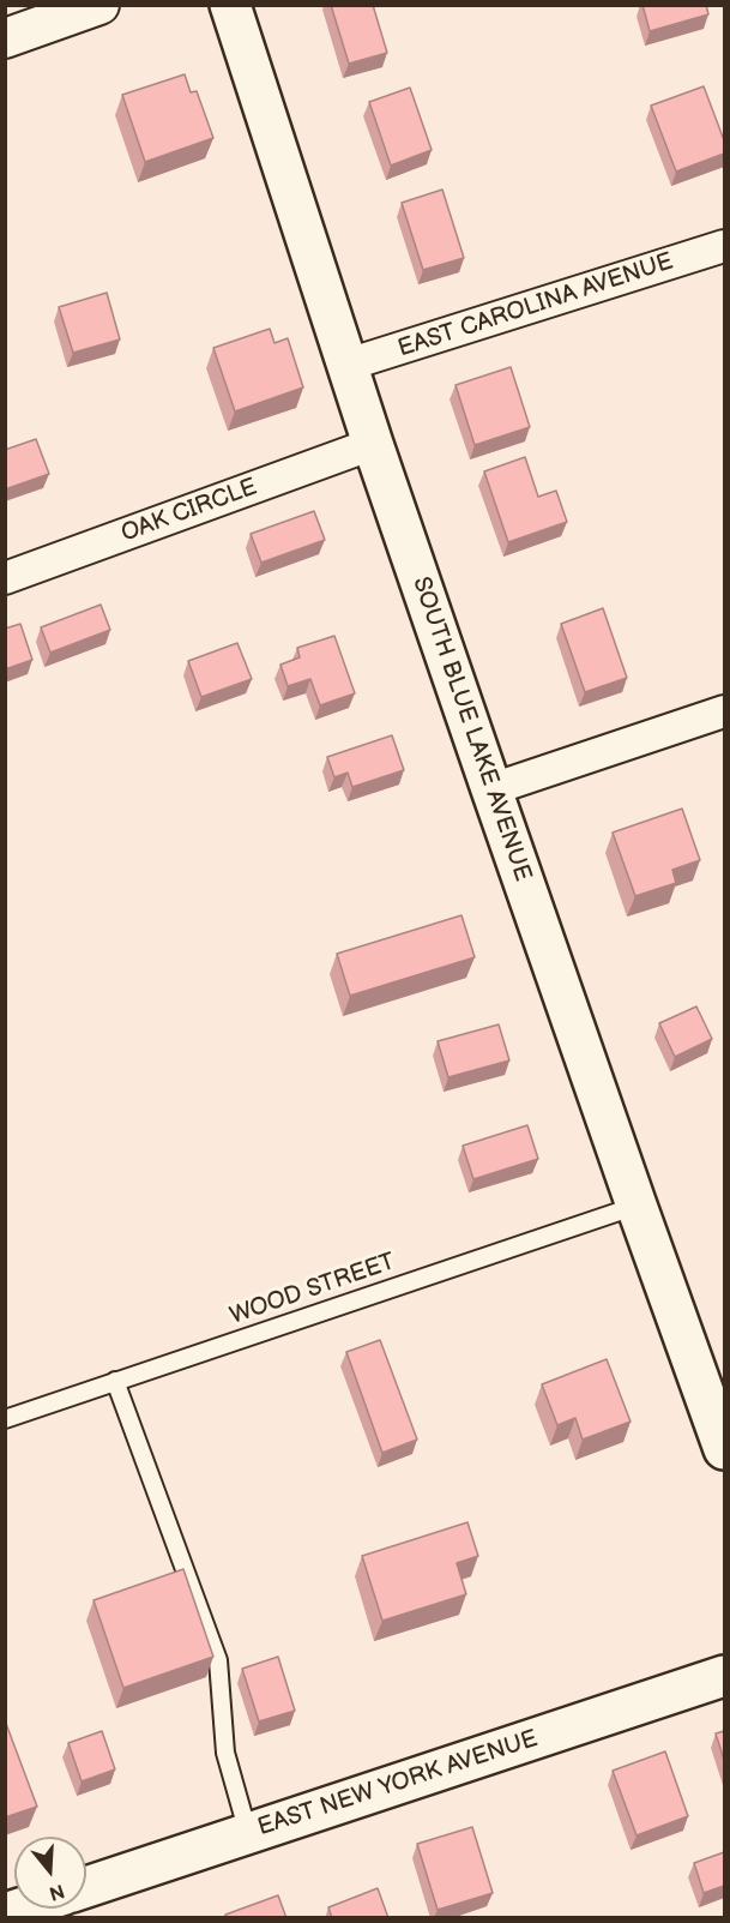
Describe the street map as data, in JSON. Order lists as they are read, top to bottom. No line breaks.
{"streets":{"main road":["SOUTH BLUE LAKE AVENUE","EAST NEW YORK AVENUE"],"street":["EAST CAROLINA AVENUE","OAK CIRCLE"],"lane":["WOOD STREET"]},"crossings":[["EAST CAROLINA AVENUE","SOUTH BLUE LAKE AVENUE"],["OAK CIRCLE","SOUTH BLUE LAKE AVENUE"],["SOUTH BLUE LAKE AVENUE","WOOD STREET"]],"north":"bottom"}
